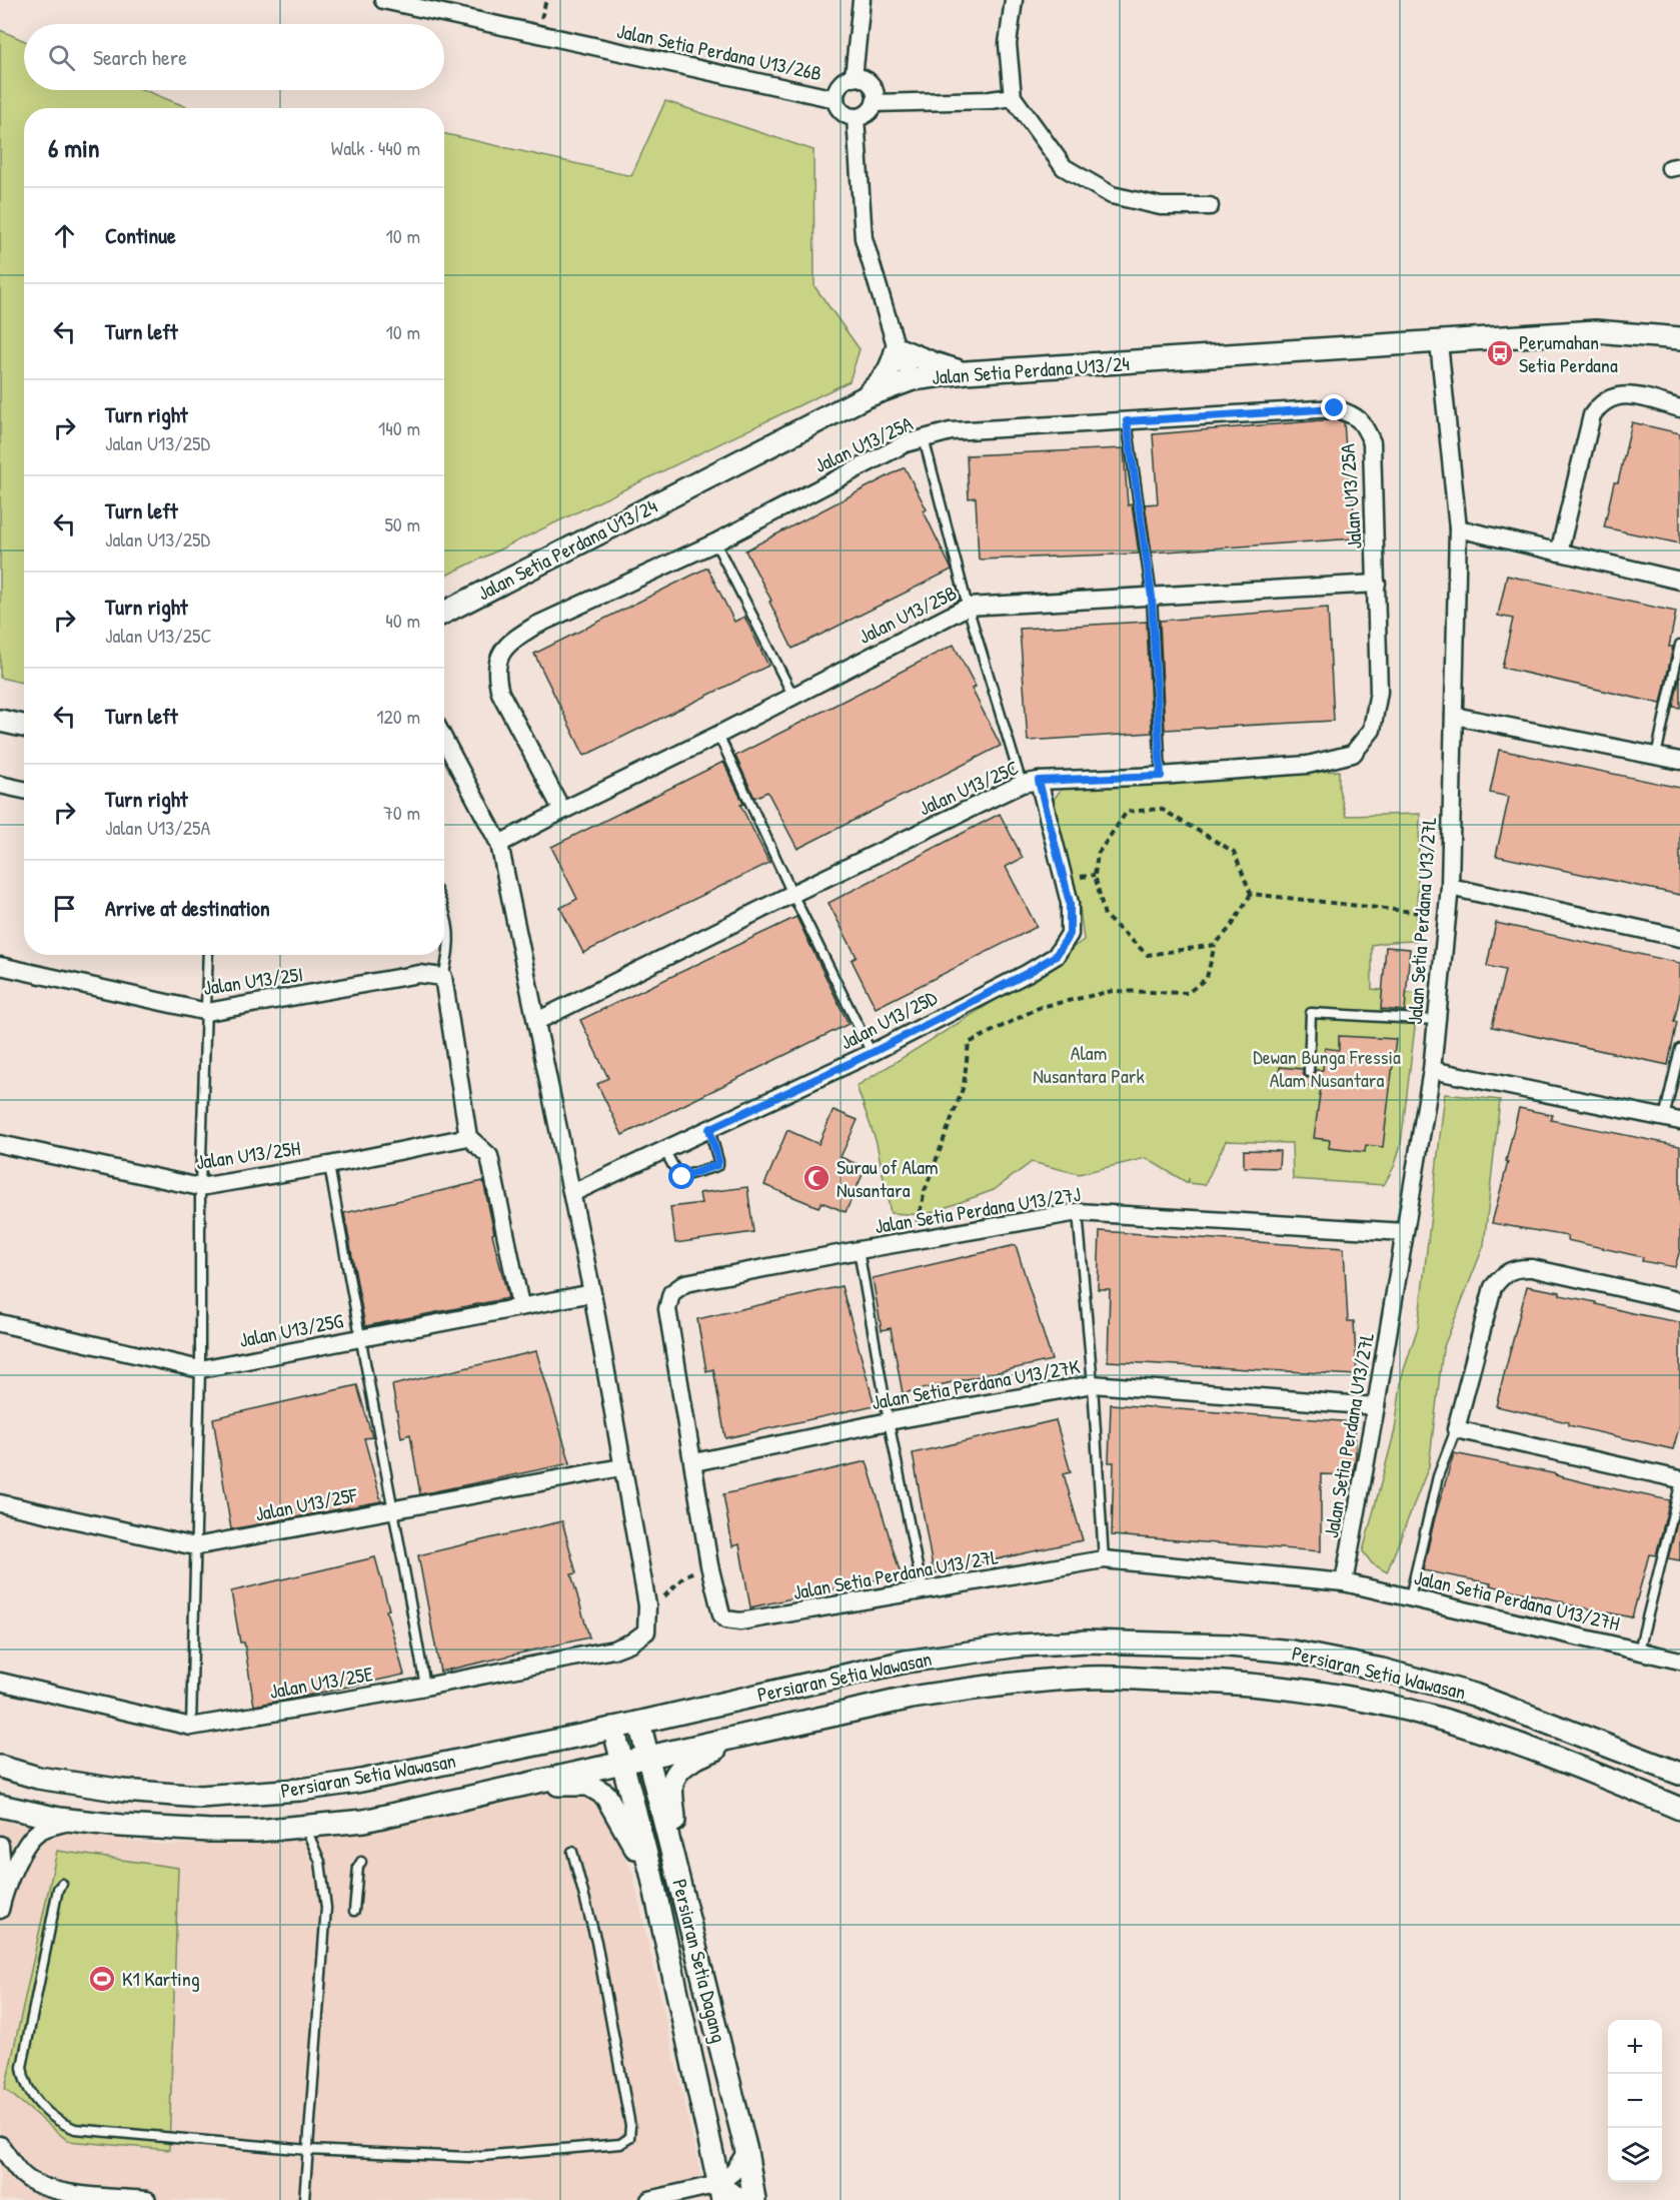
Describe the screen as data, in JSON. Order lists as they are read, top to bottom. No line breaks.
{"streets":{"street":["Jalan Setia Perdana U13/26B","Jalan Setia Perdana U13/24","Jalan U13/25A","Jalan U13/25B","Jalan U13/25C","Jalan Setia Perdana U13/27L","Jalan U13/25I","Jalan U13/25D","Jalan U13/25H","Jalan Setia Perdana U13/27J","Jalan U13/25G","Jalan Setia Perdana U13/27K","Jalan U13/25F","Jalan Setia Perdana U13/27H","Persiaran Setia Wawasan","Jalan U13/25E","Persiaran Setia Dagang"]},"crossings":[["Jalan Setia Perdana U13/24","Jalan Setia Perdana U13/27L"],["Jalan U13/25A","Jalan U13/25B"],["Jalan U13/25A","Jalan U13/25C"],["Jalan U13/25B","Jalan U13/25C"],["Jalan U13/25C","Jalan U13/25D"],["Jalan Setia Perdana U13/27L","Jalan Setia Perdana U13/27J"],["Jalan Setia Perdana U13/27L","Jalan Setia Perdana U13/27K"],["Jalan Setia Perdana U13/27L","Jalan Setia Perdana U13/27H"],["Persiaran Setia Wawasan","Persiaran Setia Dagang"]],"parks":["Alam Nusantara Park","Dewan Bunga Fressia Alam Nusantara"],"places":{"bus stop":["Perumahan Setia Perdana"],"mosque":["Surau of Alam Nusantara"],"sports":["K1 Karting"]},"page":{"search":"Search here","heading":["6 min","Walk · 440 m"],"list":[["Continue","10 m"],["Turn left","10 m"],["Turn right","Jalan U13/25D","140 m"],["Turn left","Jalan U13/25D","50 m"],["Turn right","Jalan U13/25C","40 m"],["Turn left","120 m"],["Turn right","Jalan U13/25A","70 m"],"Arrive at destination"],"map_buttons":["+","−"]}}
